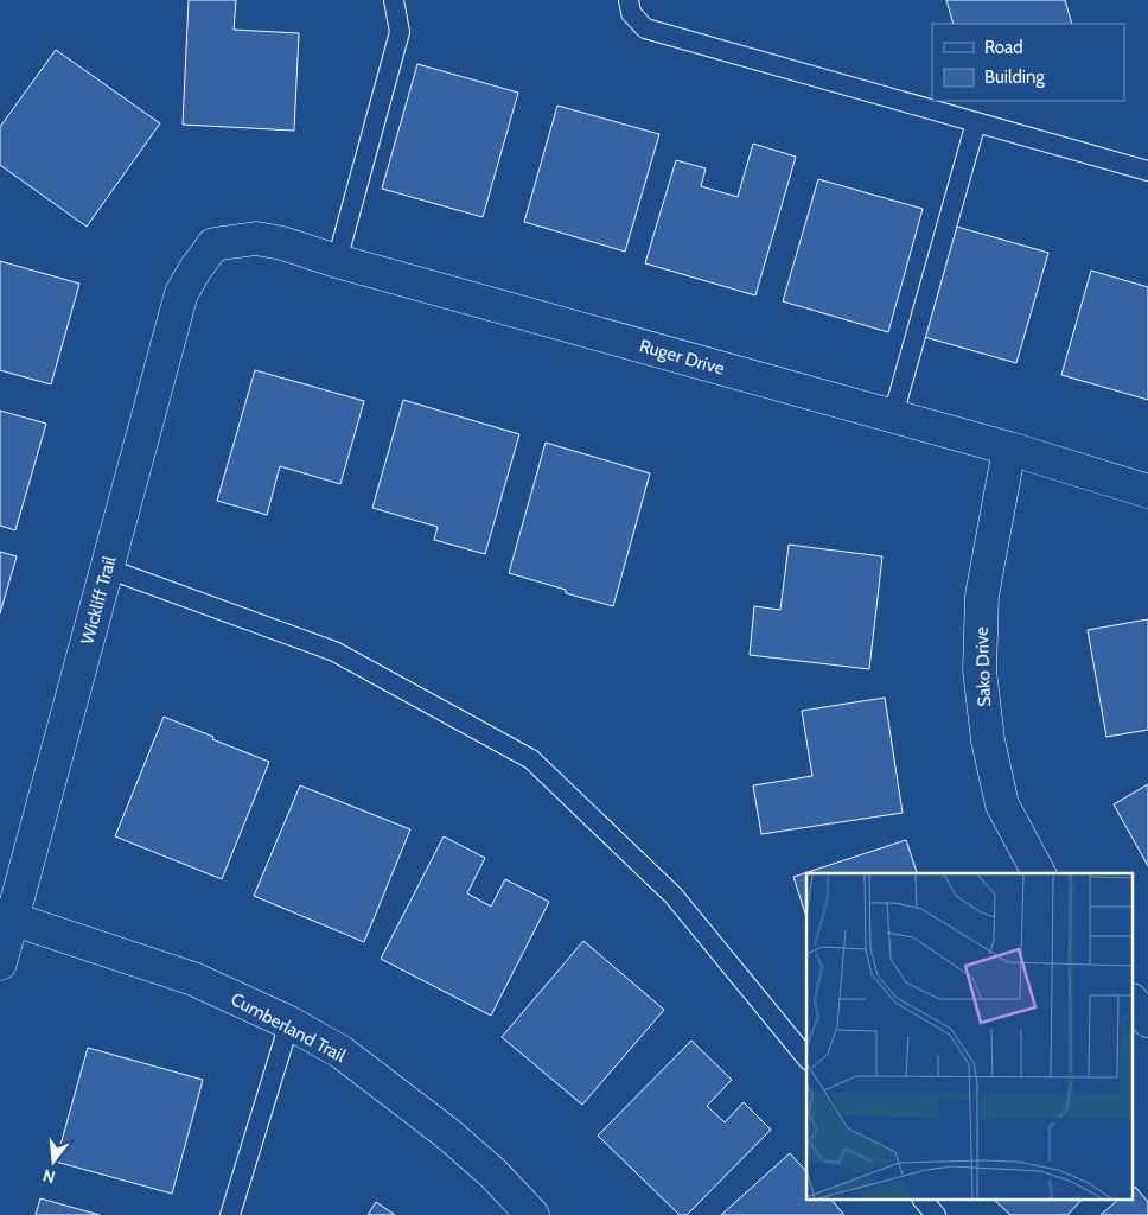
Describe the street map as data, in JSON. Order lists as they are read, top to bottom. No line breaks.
{"streets":{"street":["Ruger Drive","Wickliff Trail","Sako Drive","Cumberland Trail"]},"crossings":[["Ruger Drive","Wickliff Trail"],["Ruger Drive","Sako Drive"],["Wickliff Trail","Cumberland Trail"]],"legend":["Road","Building"],"north":"bottom"}
